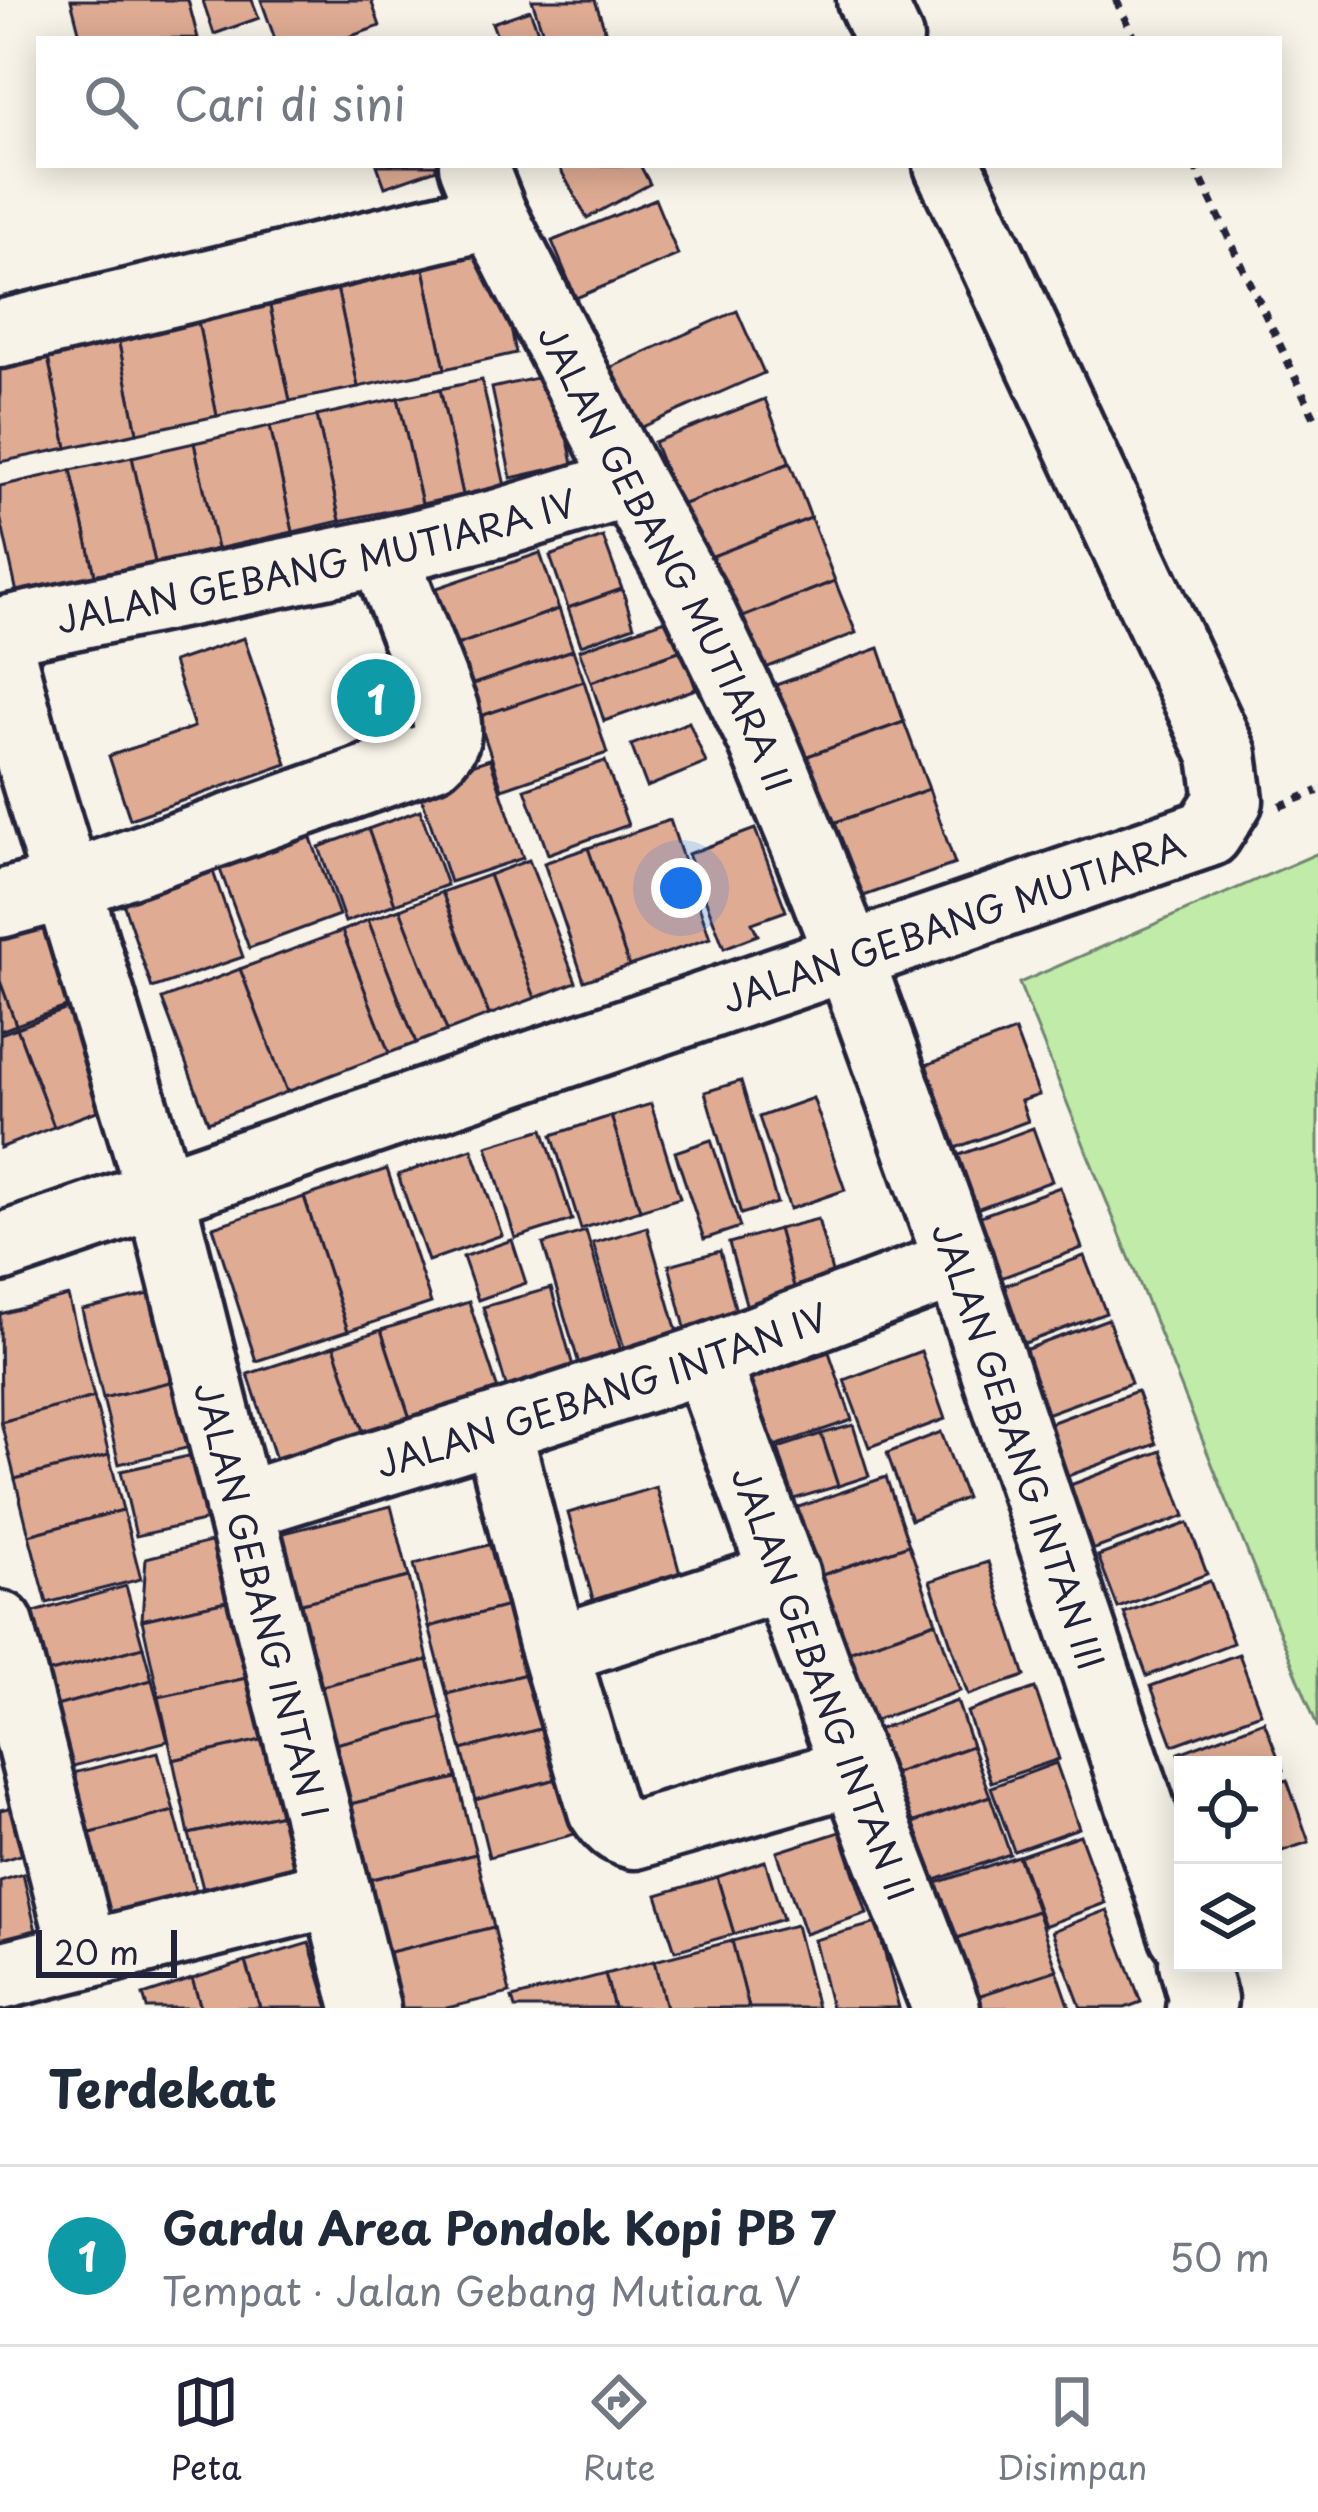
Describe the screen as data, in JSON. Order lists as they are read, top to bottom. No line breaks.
{"streets":{"street":["JALAN GEBANG MUTIARA IV","JALAN GEBANG MUTIARA II","JALAN GEBANG MUTIARA","JALAN GEBANG INTAN IV","JALAN GEBANG INTAN III","JALAN GEBANG INTAN I","JALAN GEBANG INTAN II"]},"crossings":[["JALAN GEBANG MUTIARA IV","JALAN GEBANG MUTIARA II"],["JALAN GEBANG MUTIARA II","JALAN GEBANG MUTIARA"],["JALAN GEBANG MUTIARA II","JALAN GEBANG INTAN III"],["JALAN GEBANG MUTIARA","JALAN GEBANG INTAN III"],["JALAN GEBANG MUTIARA","JALAN GEBANG INTAN I"],["JALAN GEBANG INTAN IV","JALAN GEBANG INTAN III"],["JALAN GEBANG INTAN IV","JALAN GEBANG INTAN I"],["JALAN GEBANG INTAN IV","JALAN GEBANG INTAN II"]],"scale_bar":"20 m","page":{"search":"Cari di sini","pins":"1","scale":"20 m","heading":"Terdekat","list":[{"mark":"1","name":"Gardu Area Pondok Kopi PB 7","note":"Tempat · Jalan Gebang Mutiara V","value":"50 m"}],"nav":["Peta","Rute","Disimpan"]}}
